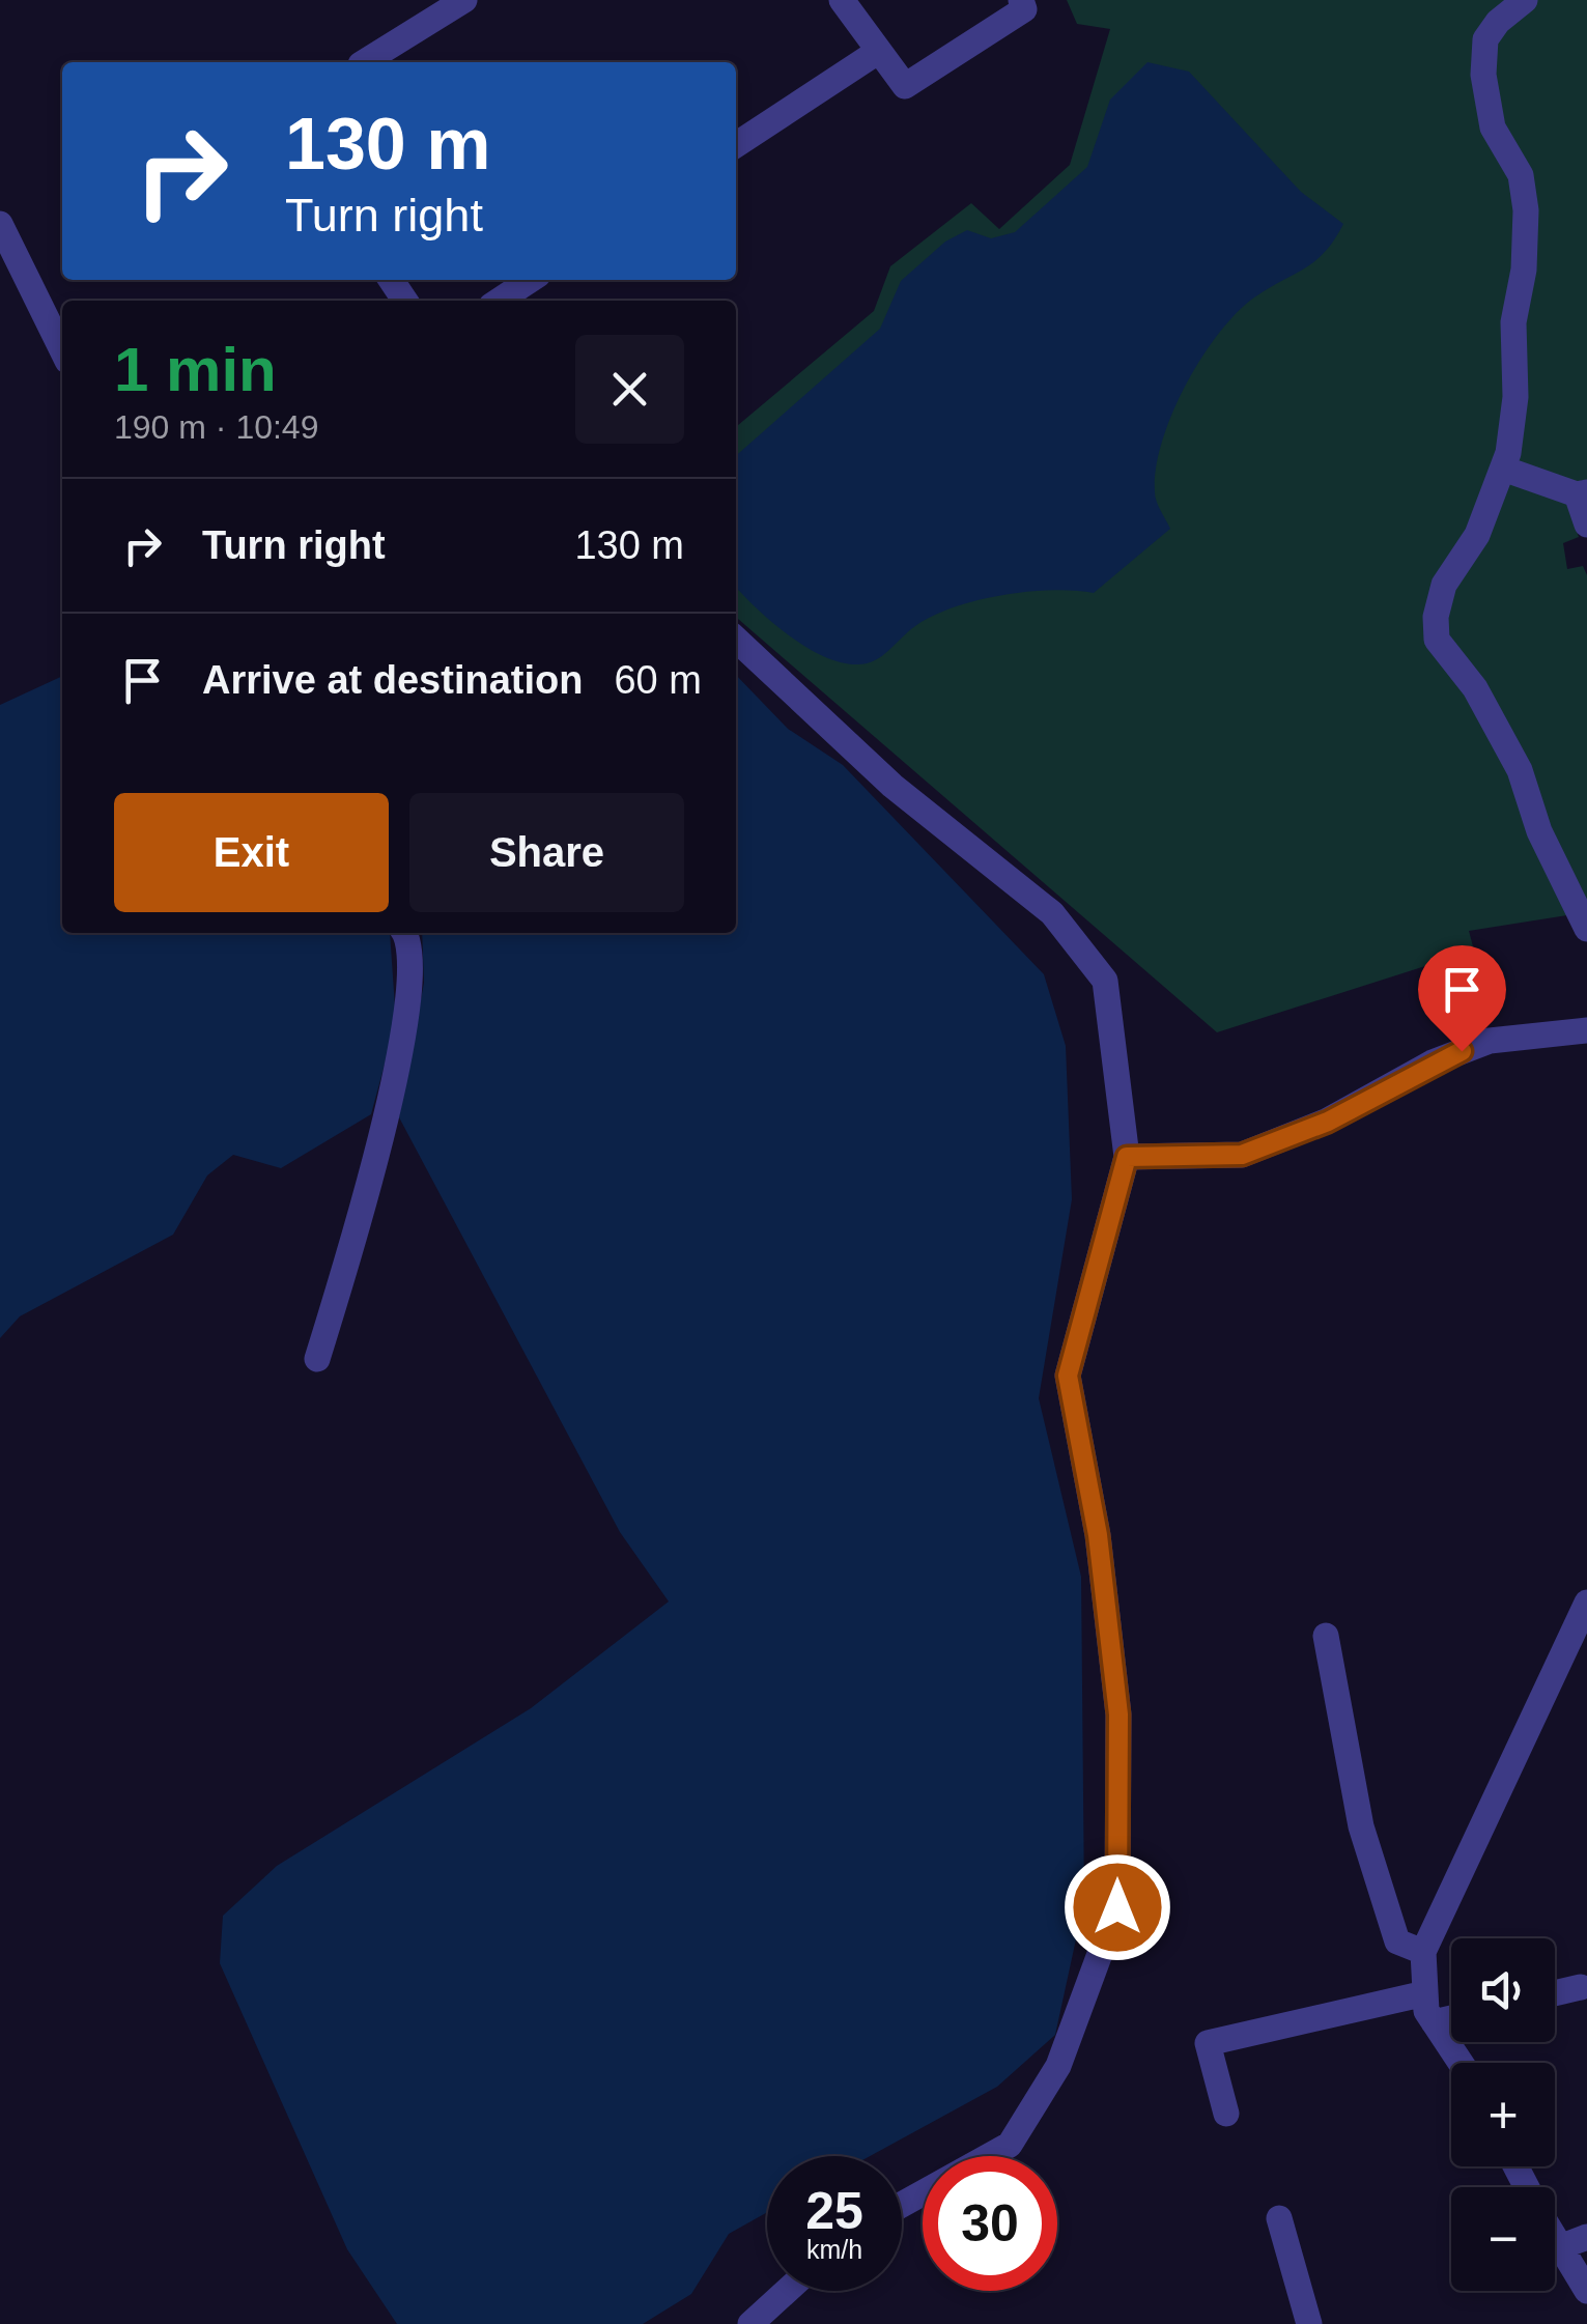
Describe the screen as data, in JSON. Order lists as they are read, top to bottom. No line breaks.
{"page":{"turn":["130 m","Turn right"],"heading":["1 min","190 m · 10:49"],"list":[{"name":"Turn right","value":"130 m"},{"name":"Arrive at destination","value":"60 m"}],"buttons":["Exit","Share"],"map_buttons":["+","−"],"speed":"25 km/h","limit":"30"}}
